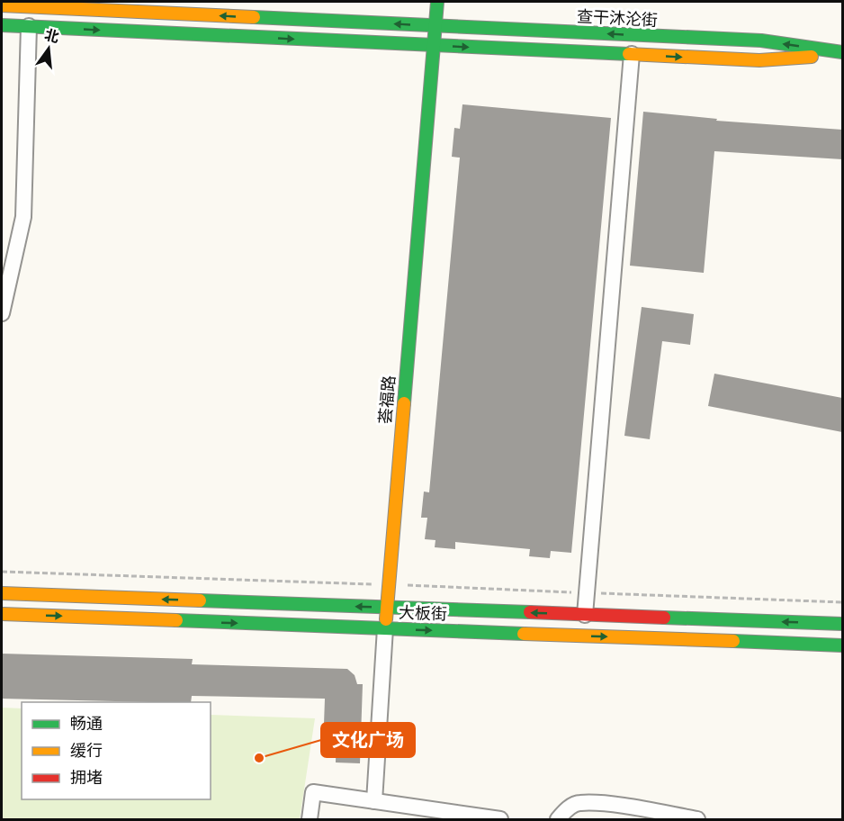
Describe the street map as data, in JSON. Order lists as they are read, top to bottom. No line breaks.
{"streets":{"street":["查干沐沦街","荟福路","大板街"]},"crossings":[["查干沐沦街","荟福路"],["荟福路","大板街"]],"places":["文化广场"],"legend":["畅通","缓行","拥堵"],"north":"top"}
